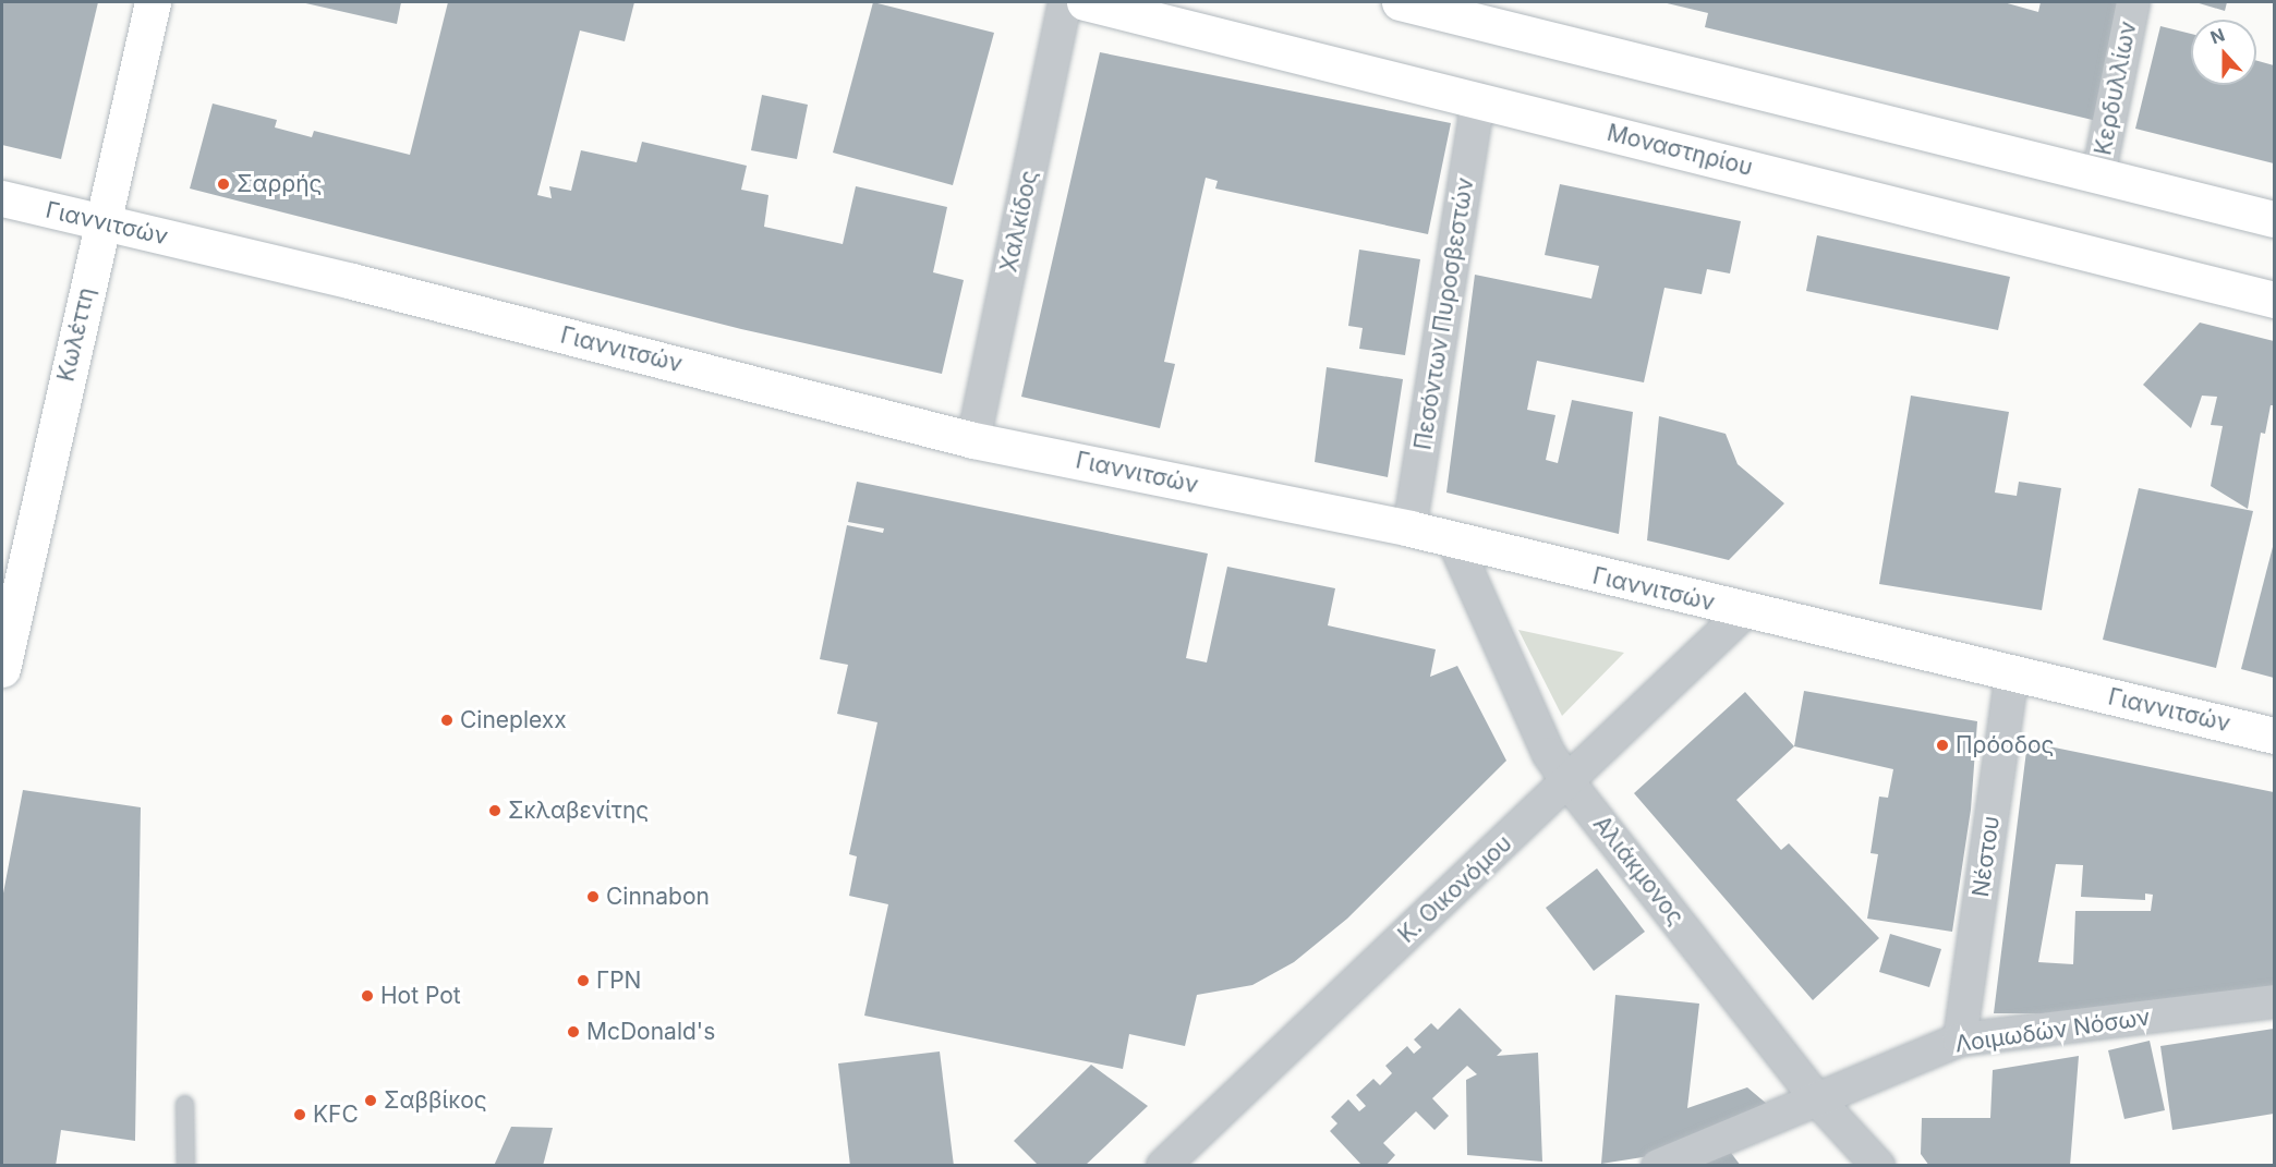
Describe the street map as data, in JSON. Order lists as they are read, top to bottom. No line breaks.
{"streets":{"main road":["Μοναστηρίου","Γιαννιτσών","Κωλέττη"],"street":["Κερδυλλίων","Χαλκίδος","Πεσόντων Πυροσβεστών","Νέστου","Αλιάκμονος","Κ. Οικονόμου","Λοιμωδών Νόσων"]},"crossings":[["Μοναστηρίου","Πεσόντων Πυροσβεστών"],["Χαλκίδος","Γιαννιτσών"],["Γιαννιτσών","Πεσόντων Πυροσβεστών"],["Γιαννιτσών","Κωλέττη"],["Γιαννιτσών","Νέστου"],["Γιαννιτσών","Αλιάκμονος"],["Γιαννιτσών","Κ. Οικονόμου"],["Νέστου","Λοιμωδών Νόσων"],["Αλιάκμονος","Κ. Οικονόμου"],["Αλιάκμονος","Λοιμωδών Νόσων"]],"places":["Σαρρής","Cineplexx","Πρόοδος","Σκλαβενίτης","Cinnabon","ΓΡΝ","Hot Pot","McDonald's","Σαββίκος","KFC"],"north":"top"}
